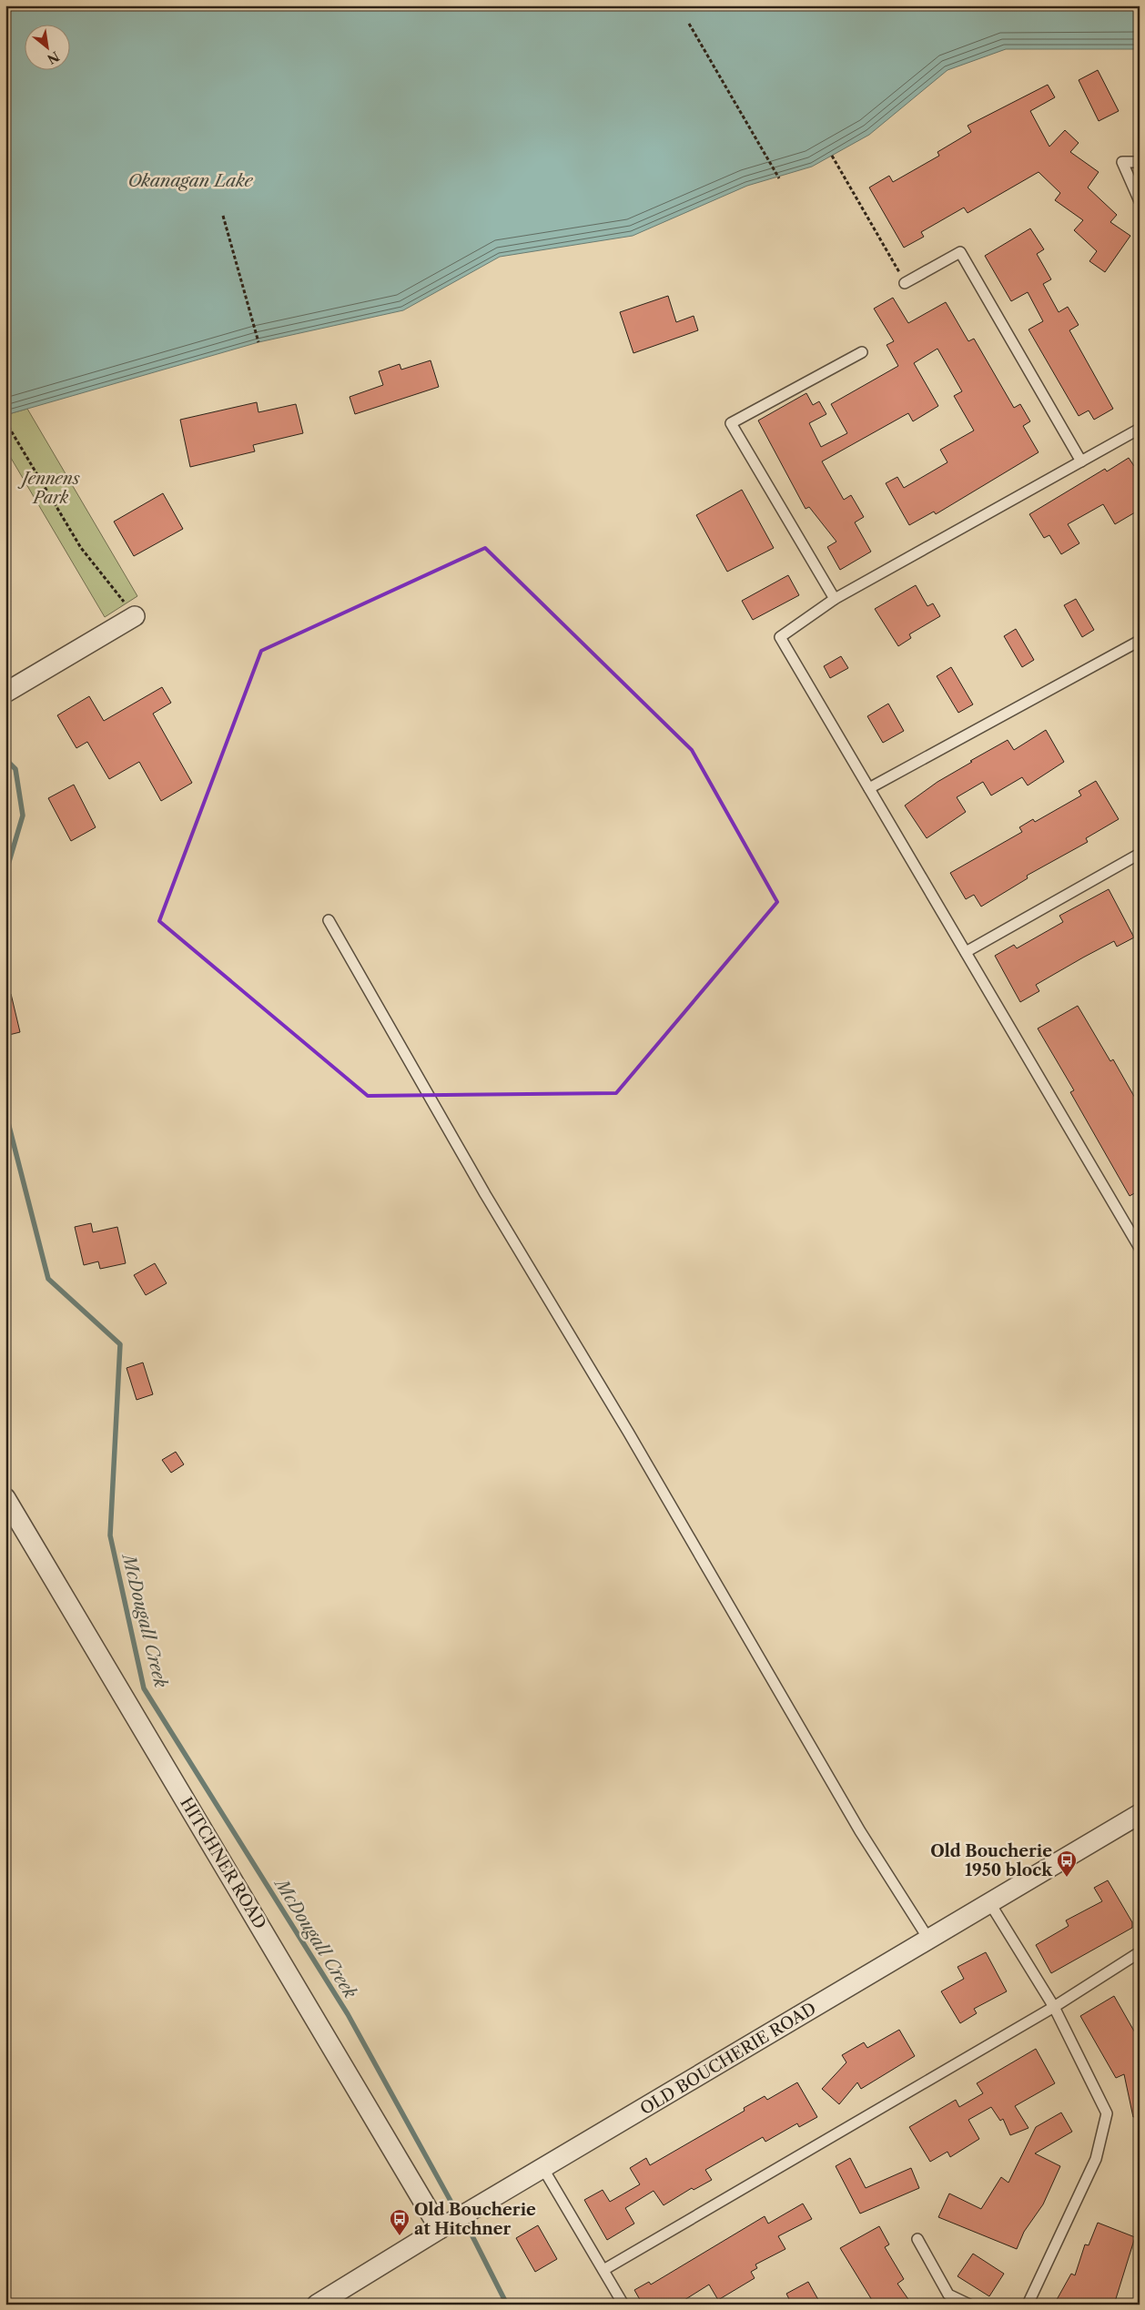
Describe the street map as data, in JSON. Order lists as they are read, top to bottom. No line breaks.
{"streets":{"street":["HITCHNER ROAD","OLD BOUCHERIE ROAD"]},"crossings":[["HITCHNER ROAD","OLD BOUCHERIE ROAD"]],"water":["Okanagan Lake","McDougall Creek"],"parks":["Jennens Park"],"places":{"bus stop":["Old Boucherie 1950 block","Old Boucherie at Hitchner"]},"north":"bottom right"}
